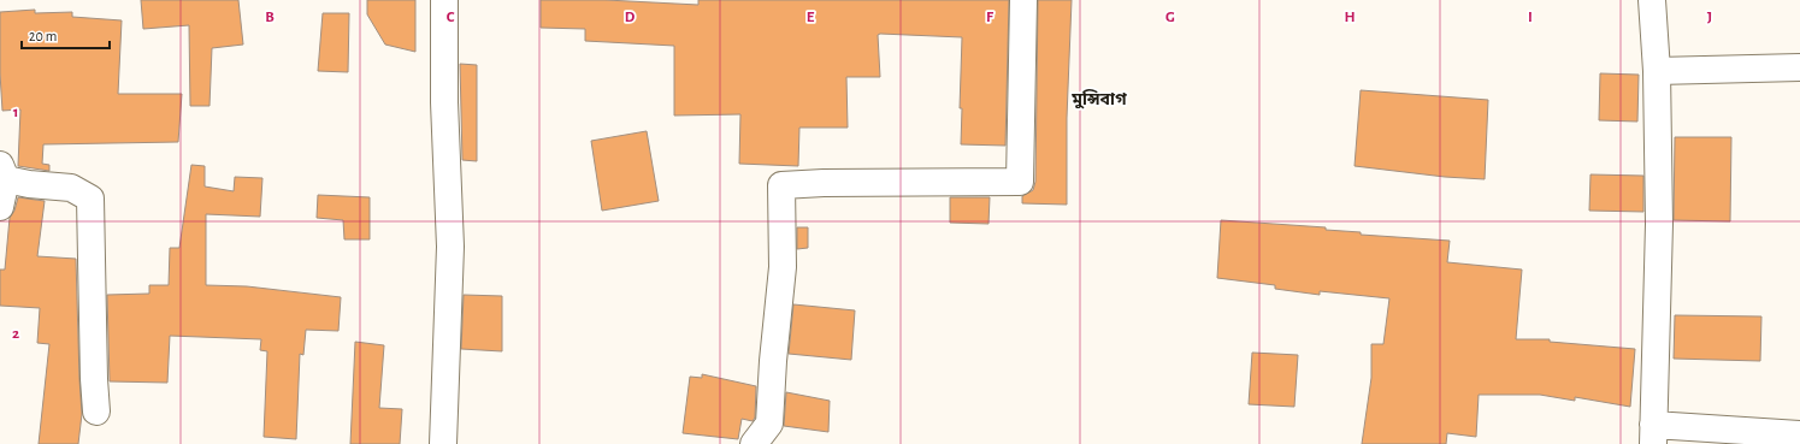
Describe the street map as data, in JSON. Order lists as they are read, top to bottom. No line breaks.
{"districts":["মুন্সিবাগ"],"scale_bar":"20 m","grid":{"columns":["B","C","D","E","F","G","H","I","J"],"rows":["1","2"]}}
